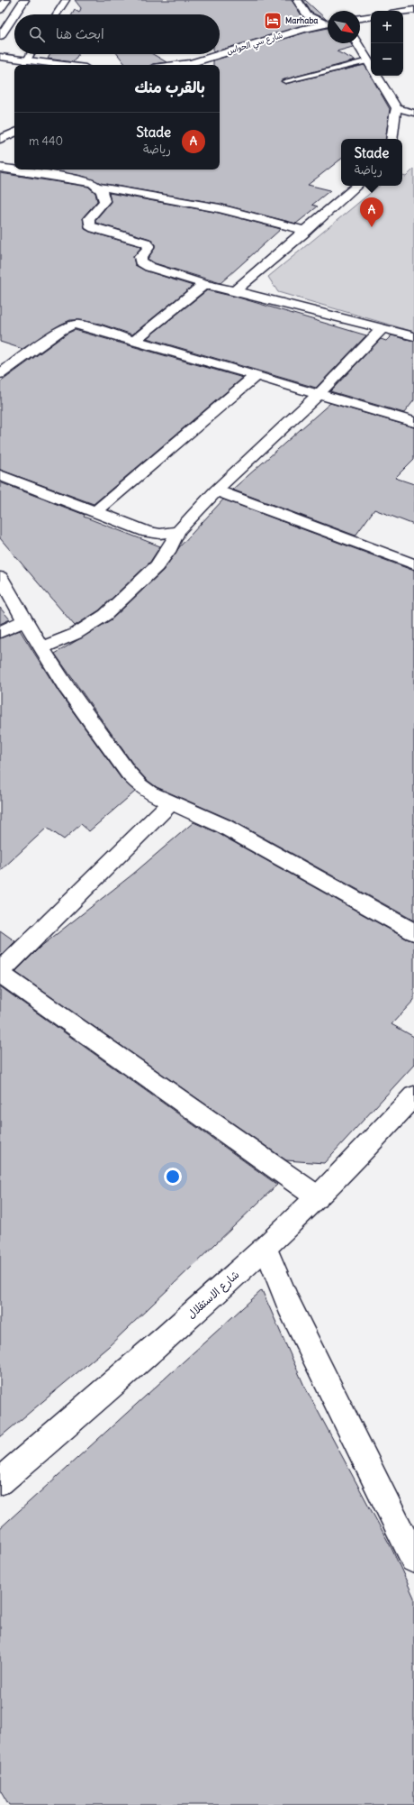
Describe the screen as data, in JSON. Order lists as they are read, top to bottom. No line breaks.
{"streets":{"street":["شارع سي الحواس","شارع الاستقلال"]},"places":{"hotel":["Marhaba"]},"north":"bottom right","page":{"map_buttons":["+","−"],"search":"ابحث هنا","heading":"بالقرب منك","list":[{"mark":"A","name":"Stade","note":"رياضة","value":"440 m"}],"popup":["Stade","رياضة"],"pins":"A"}}
